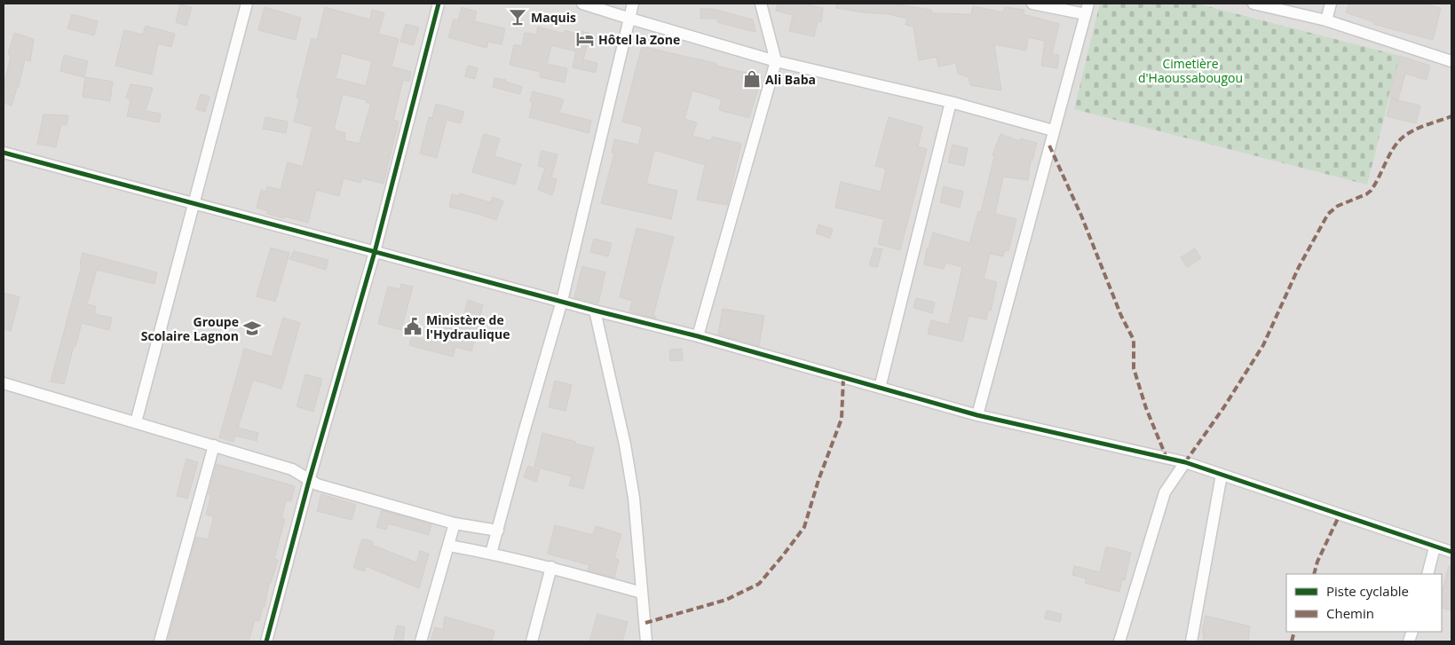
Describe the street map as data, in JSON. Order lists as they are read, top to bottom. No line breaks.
{"parks":["Cimetière d'Haoussabougou"],"places":{"bar":["Maquis"],"hotel":["Hôtel la Zone"],"shop":["Ali Baba"],"public building":["Ministère de l'Hydraulique"],"school or university":["Groupe Scolaire Lagnon"]},"legend":["Piste cyclable","Chemin"]}
